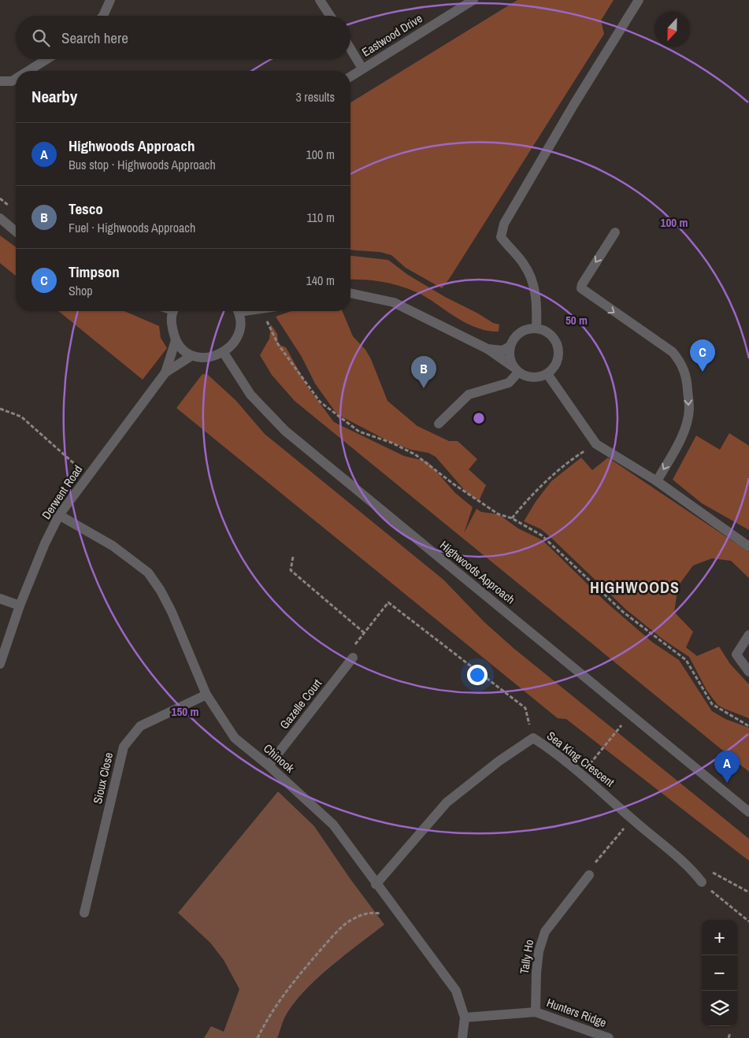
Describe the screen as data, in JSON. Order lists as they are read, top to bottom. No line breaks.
{"streets":{"street":["Eastwood Drive","Derwent Road","Highwoods Approach","Gazelle Court","Chinook","Sea King Crescent","Sioux Close","Tally Ho","Hunters Ridge"]},"crossings":[["Derwent Road","Chinook"],["Gazelle Court","Chinook"],["Chinook","Sea King Crescent"],["Chinook","Sioux Close"],["Chinook","Hunters Ridge"],["Tally Ho","Hunters Ridge"]],"districts":["HIGHWOODS"],"north":"bottom","page":{"search":"Search here","heading":["Nearby","3 results"],"list":[{"mark":"A","name":"Highwoods Approach","note":"Bus stop · Highwoods Approach","value":"100 m"},{"mark":"B","name":"Tesco","note":"Fuel · Highwoods Approach","value":"110 m"},{"mark":"C","name":"Timpson","note":"Shop","value":"140 m"}],"pins":["C","B","A"],"map_buttons":["+","−"]},"rings":["100 m","50 m","150 m"]}
